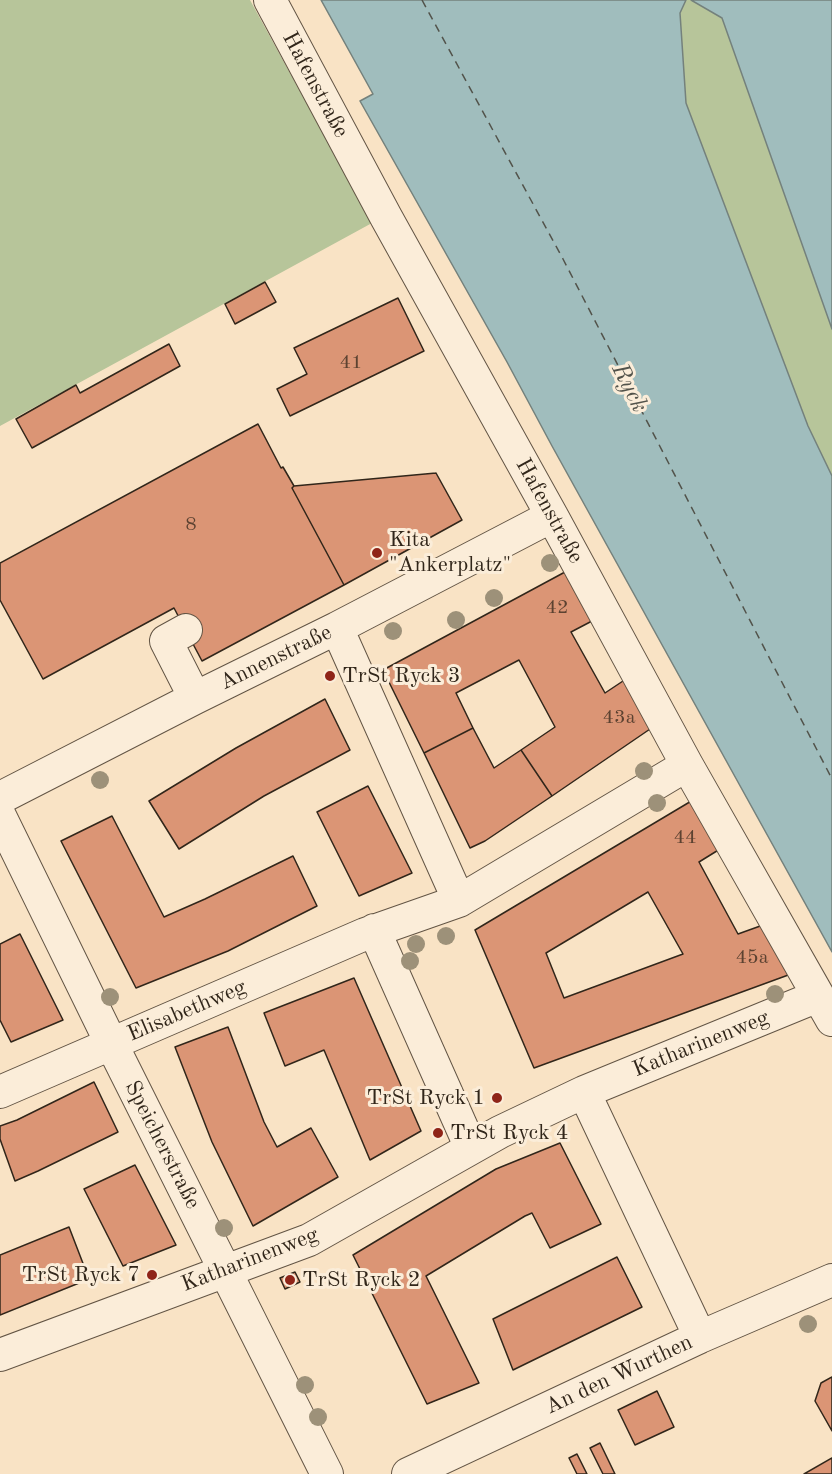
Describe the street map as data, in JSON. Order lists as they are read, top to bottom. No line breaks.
{"streets":{"street":["Hafenstraße","Annenstraße","Elisabethweg","Katharinenweg","Speicherstraße","An den Wurthen"]},"crossings":[["Hafenstraße","Annenstraße"],["Hafenstraße","Elisabethweg"],["Hafenstraße","Katharinenweg"],["Elisabethweg","Speicherstraße"],["Katharinenweg","Speicherstraße"]],"water":["Ryck"],"places":["Kita \"Ankerplatz\"","TrSt Ryck 3","TrSt Ryck 1","TrSt Ryck 4","TrSt Ryck 7","TrSt Ryck 2"],"house_numbers":["41","8","42","43a","44","45a"]}
